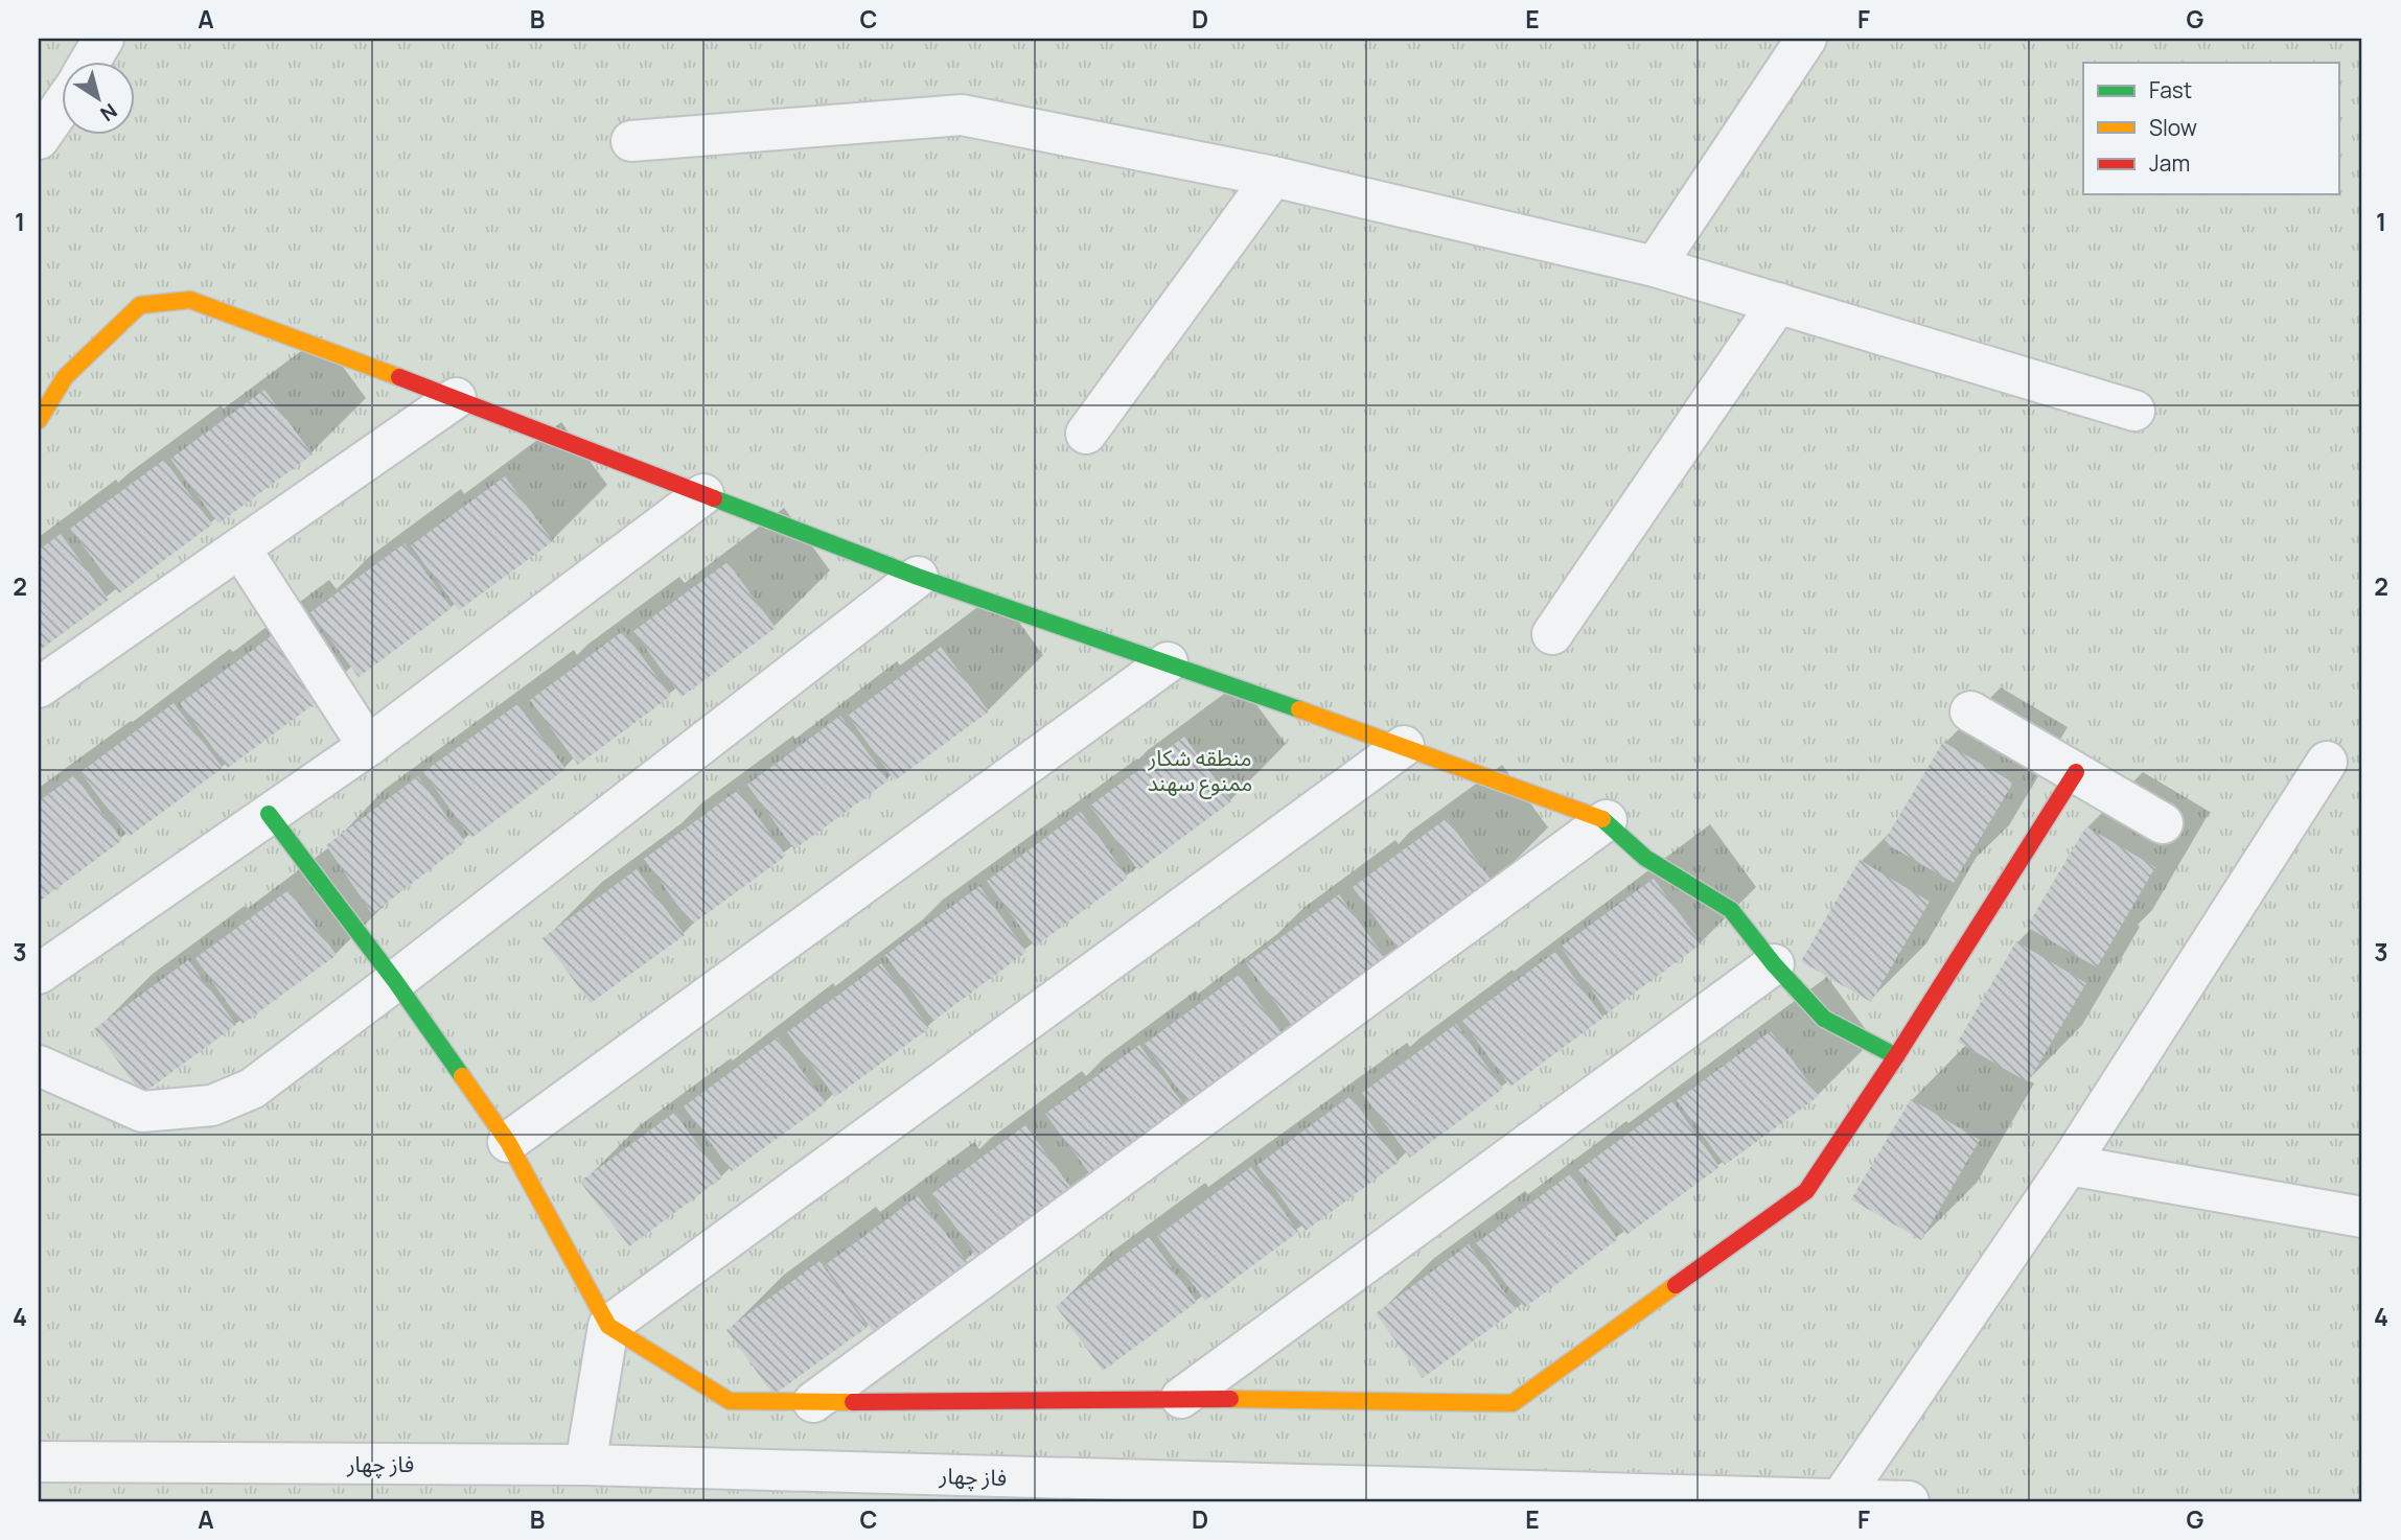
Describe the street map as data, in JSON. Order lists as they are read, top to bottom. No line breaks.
{"streets":{"street":["فاز چهار"]},"parks":["منطقه شکار ممنوع سهند"],"legend":["Fast","Slow","Jam"],"north":"bottom right","grid":{"columns":["A","B","C","D","E","F","G"],"rows":["1","2","3","4"]}}
